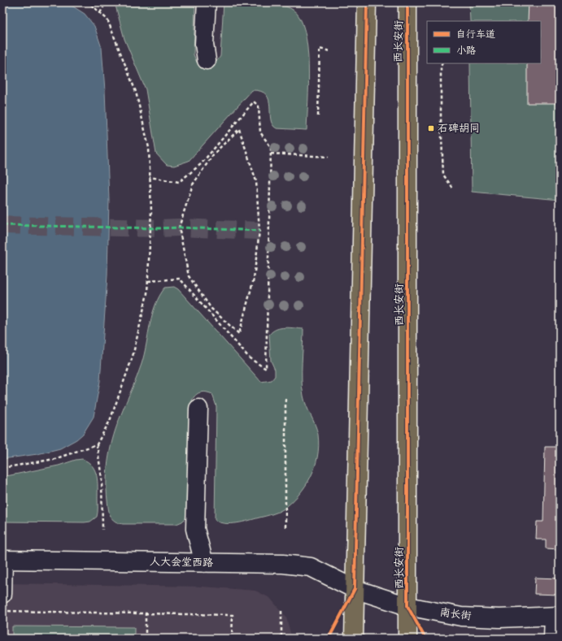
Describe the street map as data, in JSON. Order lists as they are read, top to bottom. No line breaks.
{"streets":{"highway":["西长安街"],"street":["人大会堂西路","南长街"]},"crossings":[["西长安街","南长街"],["人大会堂西路","南长街"]],"places":{"transit":["石碑胡同"]},"legend":["自行车道","小路"]}
